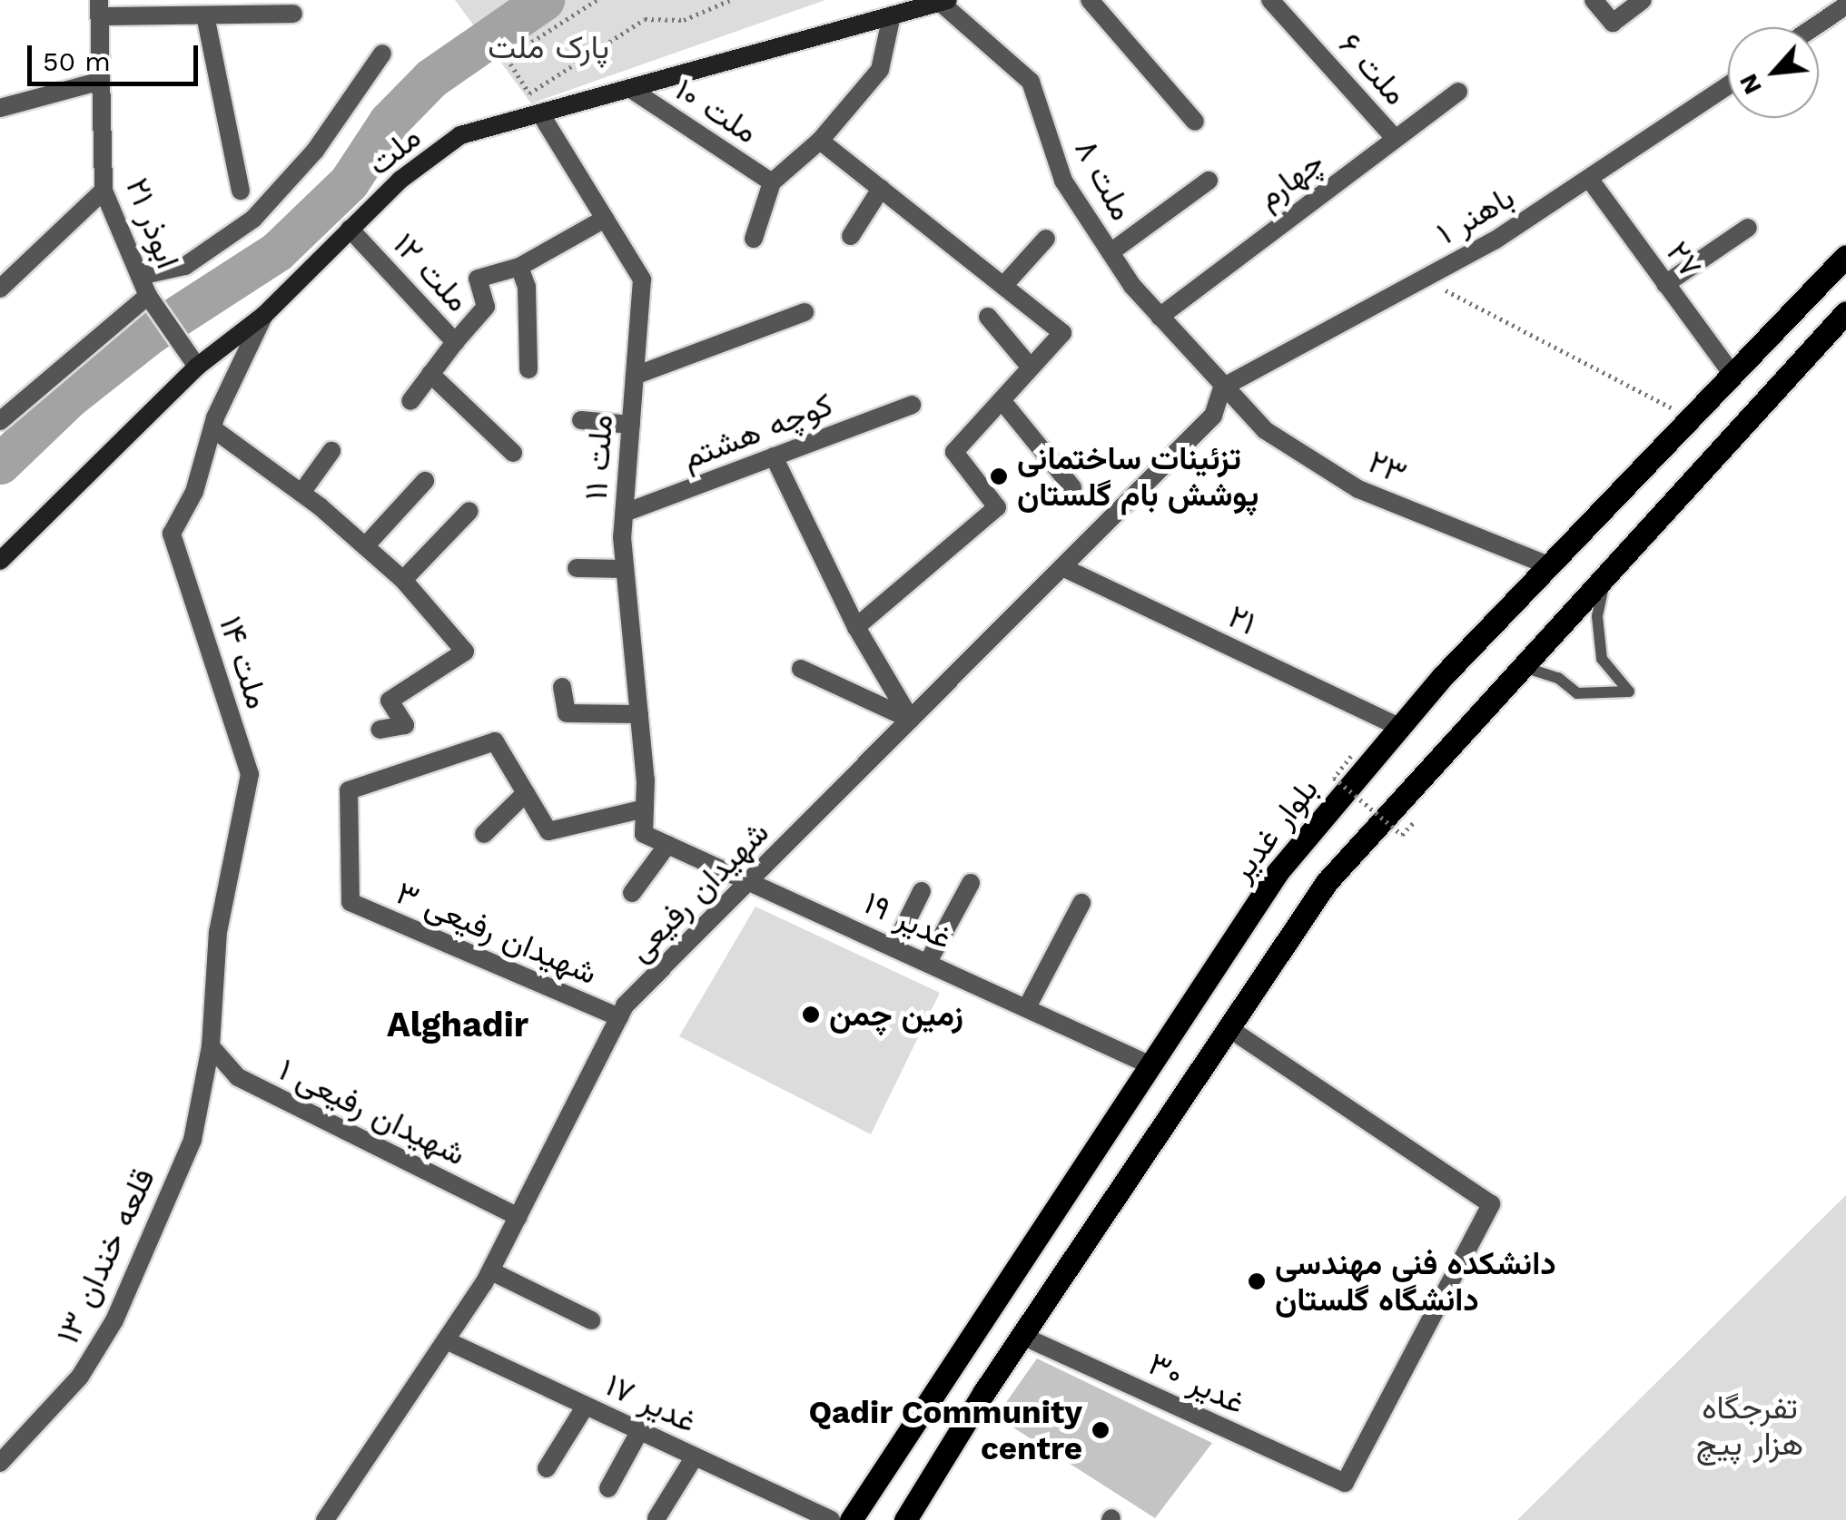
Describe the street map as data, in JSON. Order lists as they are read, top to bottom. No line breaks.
{"streets":{"main road":["ملت","بلوار غدیر"],"street":["۶ ملت","ملت ۱۰","۸ ملت","چهارم","باهنر ۱","۲۱ ابوذر","۲۷","۱۲ ملت","کوچه هشتم","۱۱ ملت","۲۳","۲۱","۱۴ ملت","شهیدان رفیعی","۱۹ غدیر","۳ شهیدان رفیعی","۱ شهیدان رفیعی","۱۳ قلعه خندان","غدیر ۳۰","۱۷ غدیر"]},"crossings":[["۶ ملت","چهارم"],["ملت ۱۰","ملت"],["ملت","۸ ملت"],["ملت","۲۱ ابوذر"],["ملت","۱۲ ملت"],["ملت","۱۱ ملت"],["ملت","۱۴ ملت"],["۸ ملت","چهارم"],["۸ ملت","باهنر ۱"],["۸ ملت","۲۳"],["۸ ملت","شهیدان رفیعی"],["باهنر ۱","۲۷"],["باهنر ۱","۲۳"],["باهنر ۱","شهیدان رفیعی"],["۲۷","بلوار غدیر"],["کوچه هشتم","۱۱ ملت"],["۱۱ ملت","۱۹ غدیر"],["۲۳","بلوار غدیر"],["۲۳","شهیدان رفیعی"],["۲۱","بلوار غدیر"],["۲۱","شهیدان رفیعی"],["۱۴ ملت","۱ شهیدان رفیعی"],["۱۴ ملت","۱۳ قلعه خندان"],["بلوار غدیر","۱۹ غدیر"],["شهیدان رفیعی","۱۹ غدیر"],["شهیدان رفیعی","۳ شهیدان رفیعی"],["شهیدان رفیعی","۱ شهیدان رفیعی"],["شهیدان رفیعی","۱۷ غدیر"],["۱ شهیدان رفیعی","۱۳ قلعه خندان"]],"districts":["Alghadir"],"parks":["پارک ملت","تفرجگاه هزار پیچ"],"places":["تزئینات ساختمانی پوشش بام گلستان","زمین چمن","دانشکده فنی مهندسی دانشگاه گلستان","Qadir Community centre"],"scale_bar":"50 m","north":"bottom left"}
